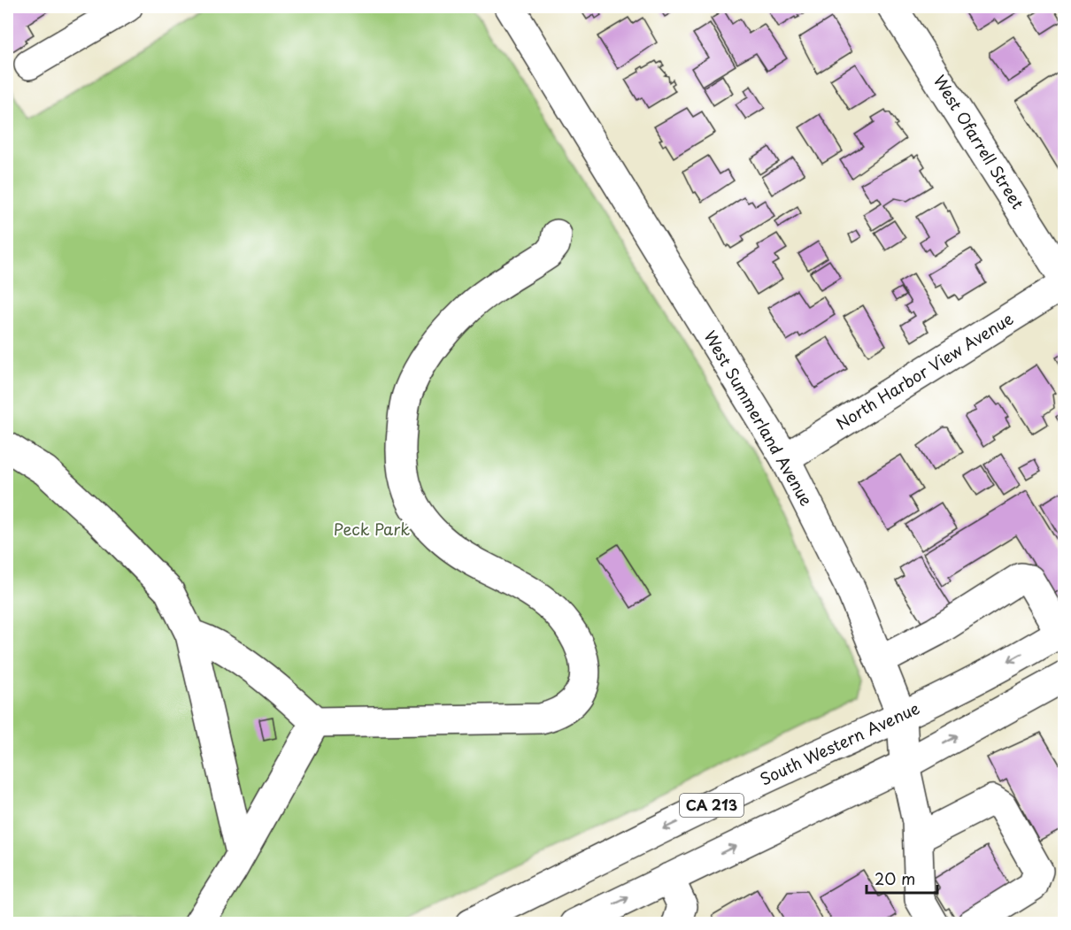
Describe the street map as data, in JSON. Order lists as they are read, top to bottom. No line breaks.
{"streets":{"main road":["West Ofarrell Street","North Harbor View Avenue","West Summerland Avenue","South Western Avenue","CA 213"]},"crossings":[["North Harbor View Avenue","West Summerland Avenue"],["West Summerland Avenue","South Western Avenue"],["West Summerland Avenue","CA 213"]],"parks":["Peck Park"],"scale_bar":"20 m"}
